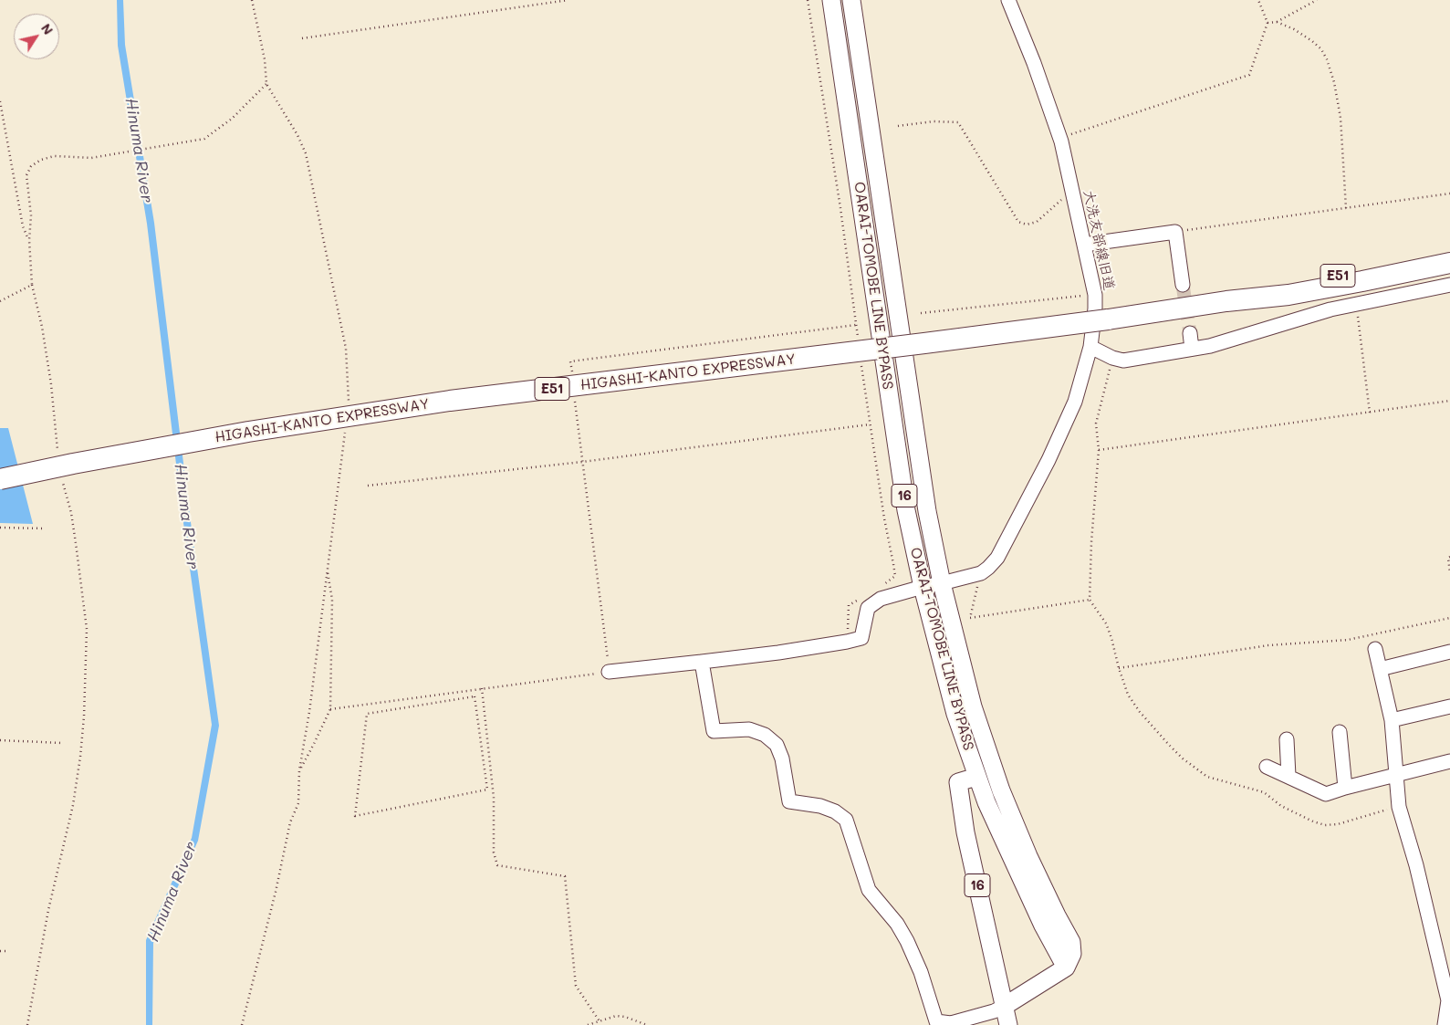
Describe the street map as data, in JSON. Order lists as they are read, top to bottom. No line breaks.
{"streets":{"highway":["E51","HIGASHI-KANTO EXPRESSWAY"],"main road":["OARAI-TOMOBE LINE BYPASS","16"],"street":["大洗友部線旧道"]},"crossings":[["大洗友部線旧道","OARAI-TOMOBE LINE BYPASS"],["E51","HIGASHI-KANTO EXPRESSWAY"],["OARAI-TOMOBE LINE BYPASS","16"]],"water":["Hinuma River"],"north":"top right"}
